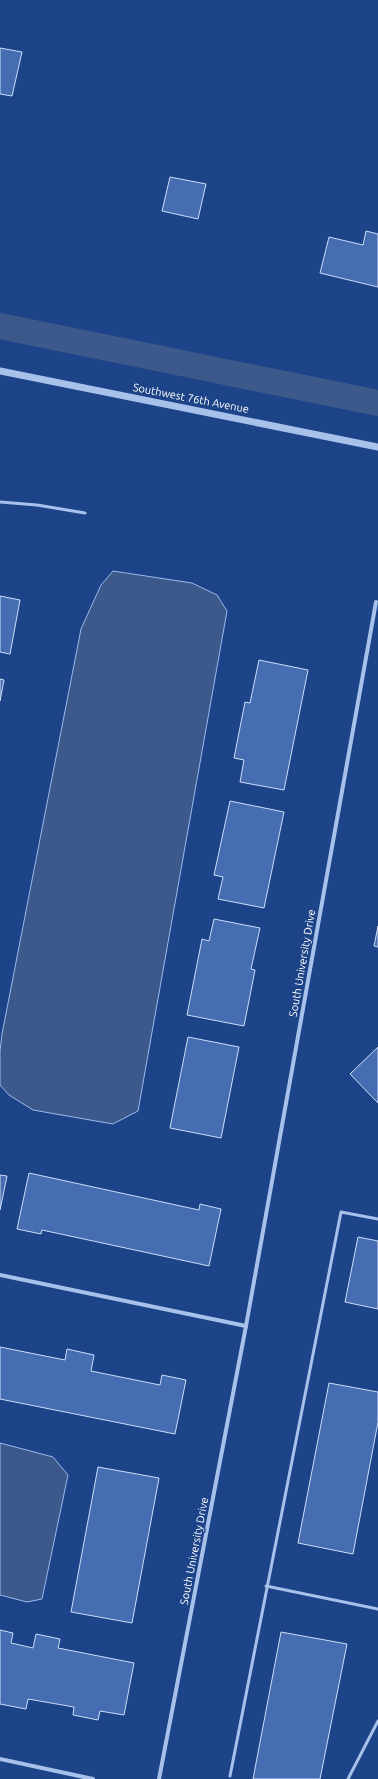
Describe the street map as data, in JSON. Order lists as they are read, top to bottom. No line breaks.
{"streets":{"street":["Southwest 76th Avenue","South University Drive"]}}
